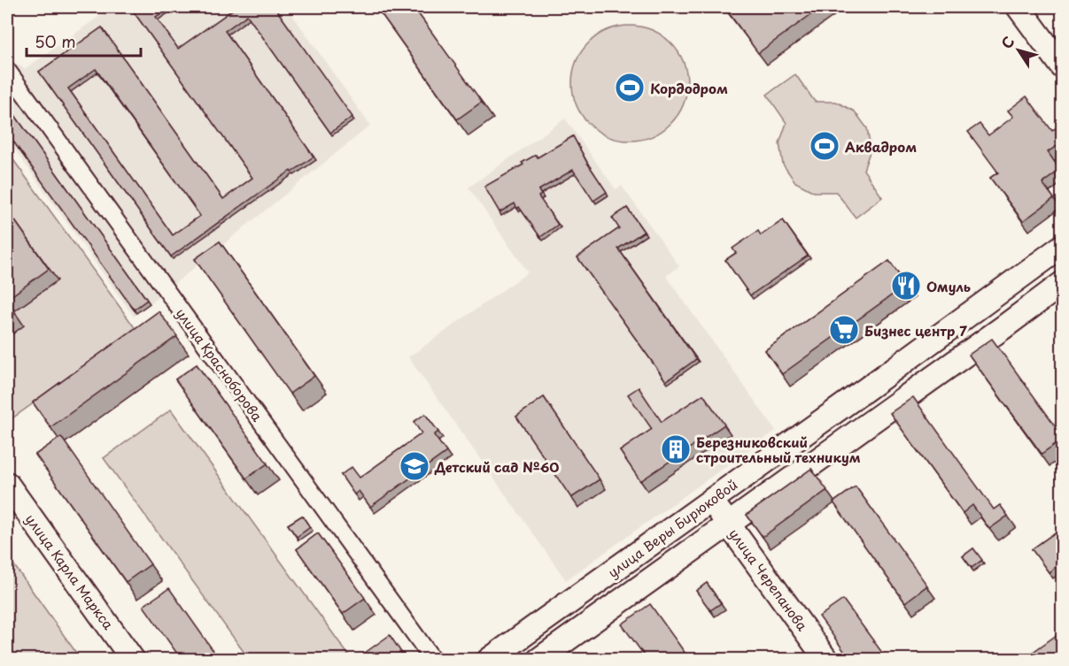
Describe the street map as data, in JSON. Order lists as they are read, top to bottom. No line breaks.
{"streets":{"street":["улица Красноборова","улица Веры Бирюковой","улица Карла Маркса","улица Черепанова"]},"crossings":[["улица Веры Бирюковой","улица Черепанова"]],"places":{"sports":["Кордодром","Аквадром"],"restaurant":["Омуль"],"supermarket":["Бизнес центр 7"],"building":["Березниковский строительный техникум"],"school or university":["Детский сад №60"]},"scale_bar":"50 m","north":"top left"}
